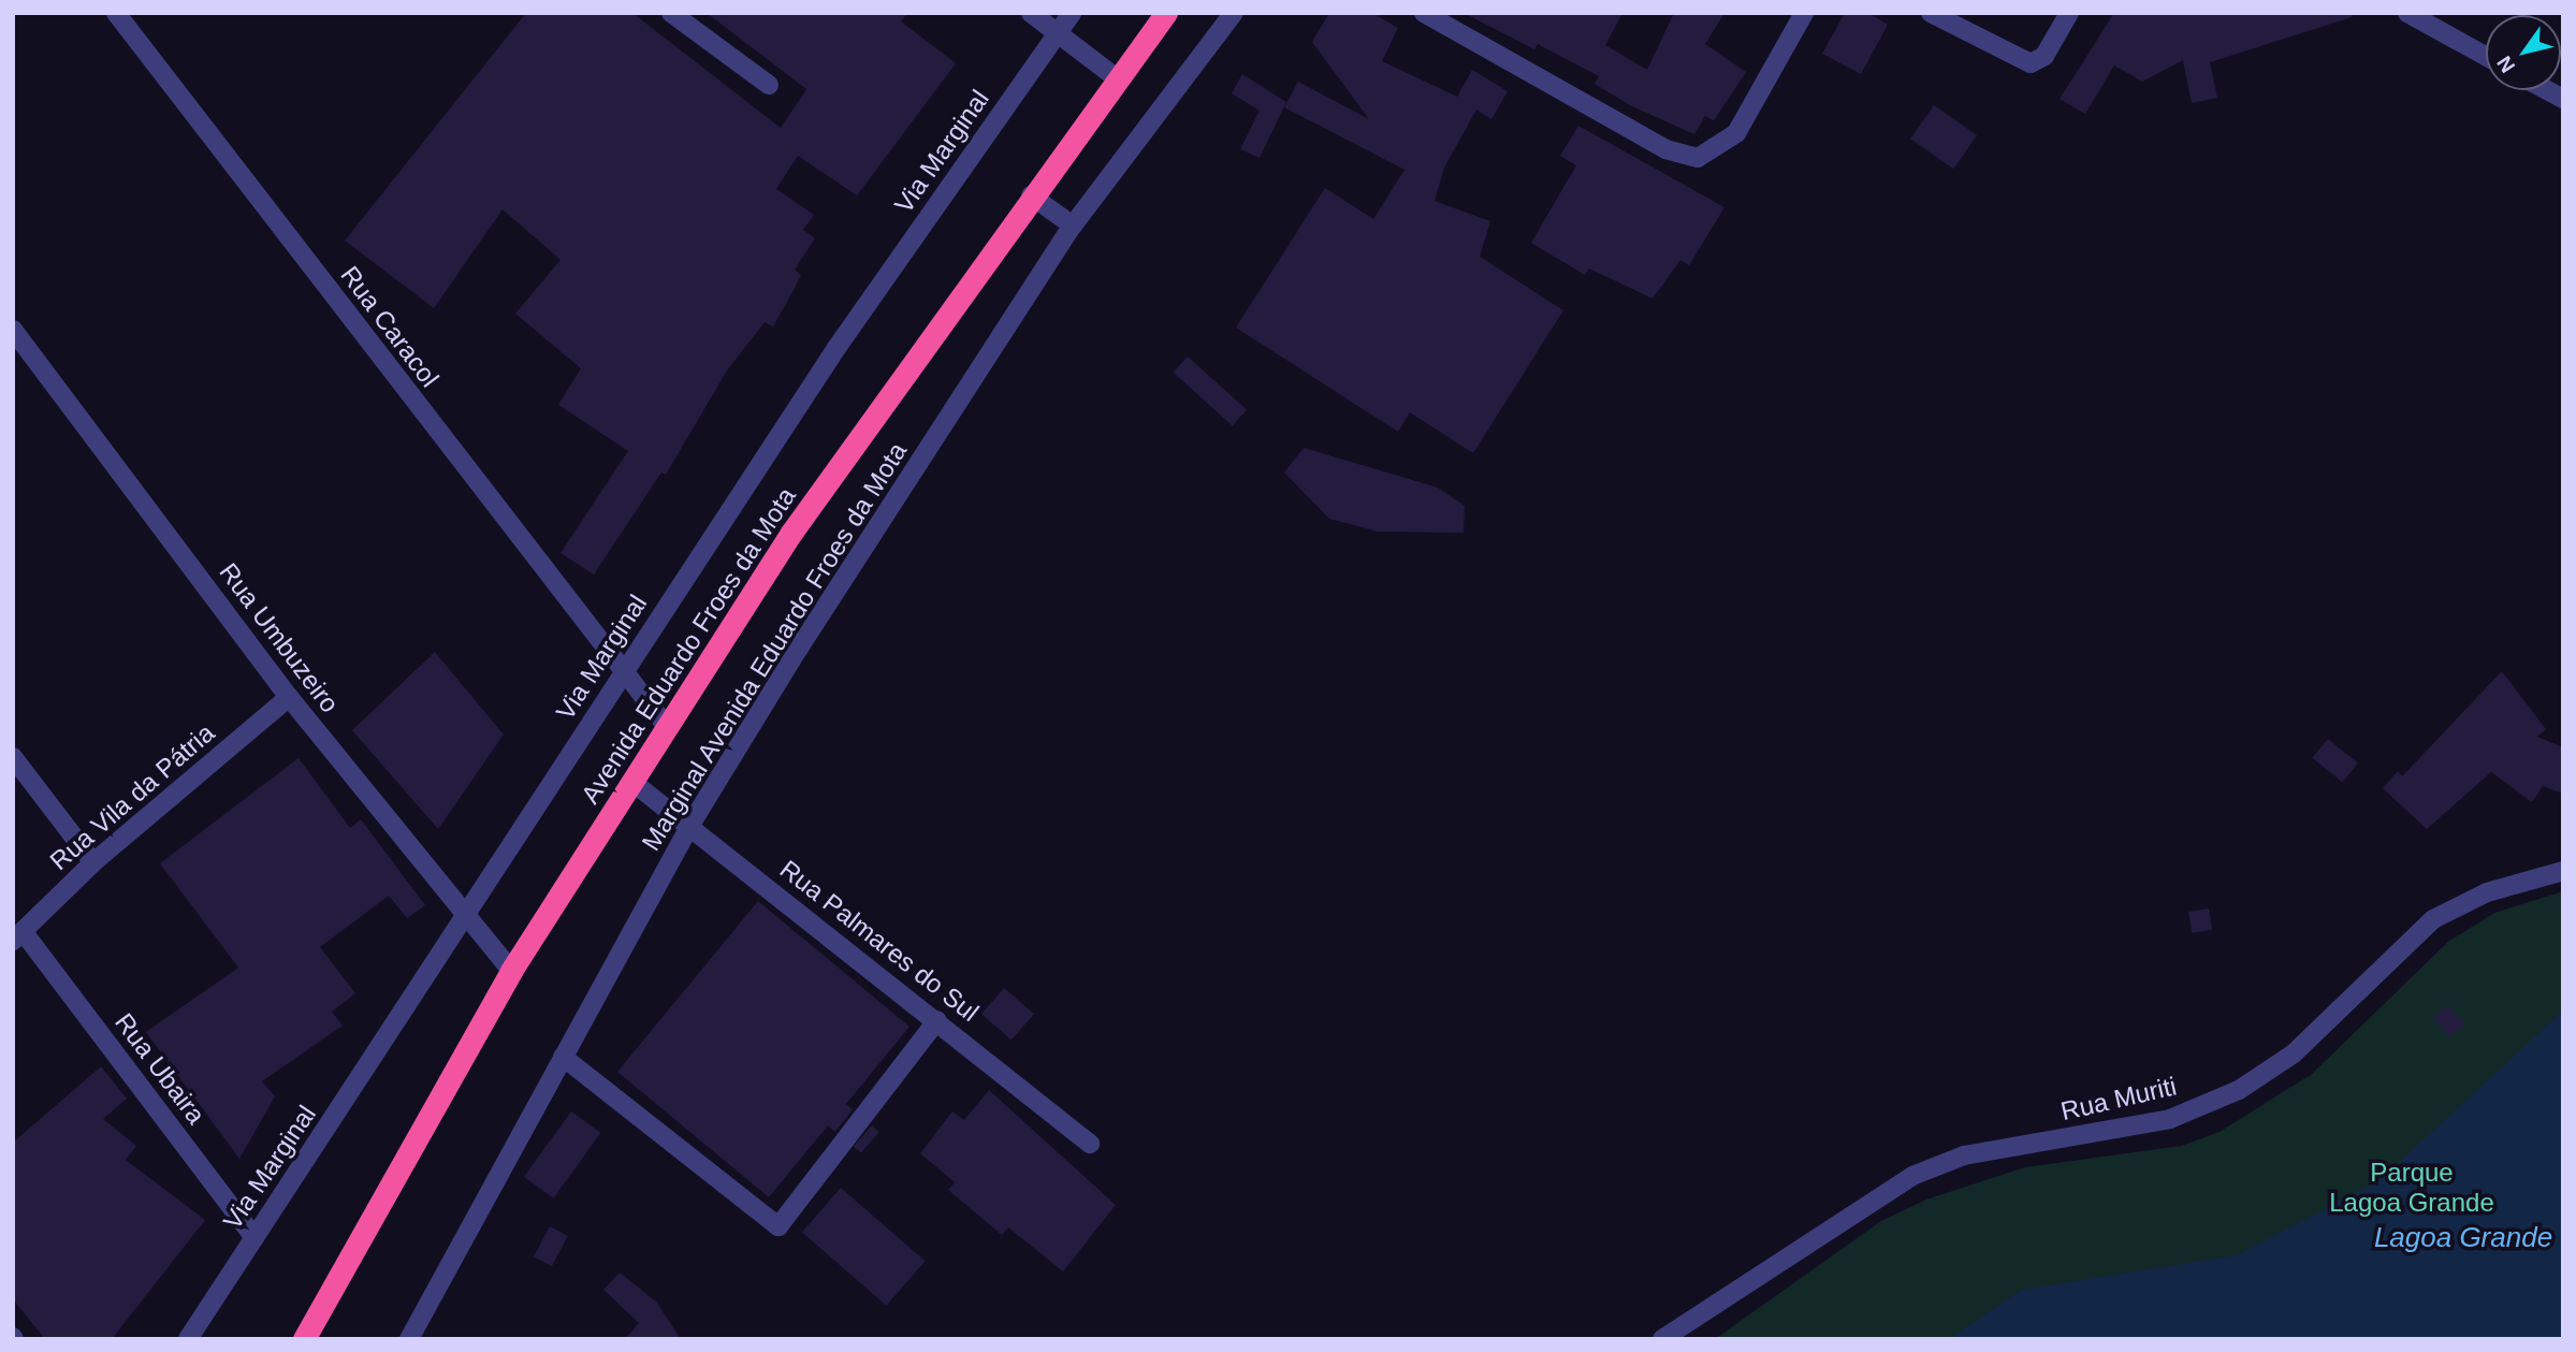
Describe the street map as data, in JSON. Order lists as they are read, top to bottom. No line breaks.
{"streets":{"highway":["Avenida Eduardo Froes da Mota"],"street":["Via Marginal","Rua Caracol","Rua Umbuzeiro","Marginal Avenida Eduardo Froes da Mota","Rua Vila da Pátria","Rua Palmares do Sul","Rua Ubaira","Rua Muriti"]},"crossings":[["Via Marginal","Rua Caracol"],["Via Marginal","Rua Umbuzeiro"],["Via Marginal","Rua Ubaira"],["Rua Caracol","Avenida Eduardo Froes da Mota"],["Rua Umbuzeiro","Avenida Eduardo Froes da Mota"],["Rua Umbuzeiro","Rua Vila da Pátria"],["Avenida Eduardo Froes da Mota","Rua Palmares do Sul"],["Marginal Avenida Eduardo Froes da Mota","Rua Palmares do Sul"],["Rua Vila da Pátria","Rua Ubaira"]],"water":["Lagoa Grande"],"parks":["Parque Lagoa Grande"],"north":"bottom left"}
